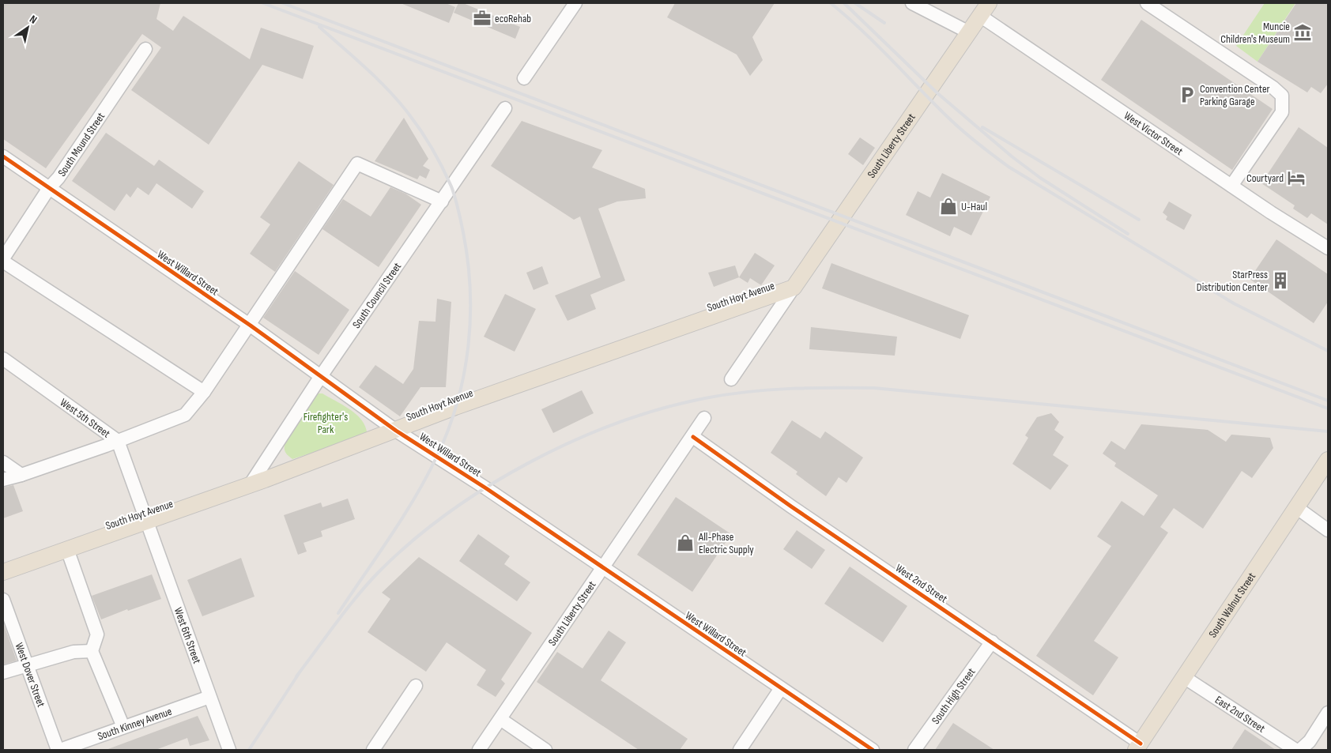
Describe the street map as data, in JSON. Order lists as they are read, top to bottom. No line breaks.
{"streets":{"main road":["South Liberty Street","South Hoyt Avenue","South Walnut Street"],"street":["West Victor Street","South Mound Street","West Willard Street","South Council Street","West 5th Street","West 2nd Street","West 6th Street","West Dover Street","South High Street","East 2nd Street","South Kinney Avenue"]},"crossings":[["West Victor Street","South Liberty Street"],["South Mound Street","West Willard Street"],["South Liberty Street","West Willard Street"],["South Liberty Street","South Hoyt Avenue"],["South Liberty Street","West 2nd Street"],["West Willard Street","South Council Street"],["West Willard Street","South Hoyt Avenue"],["South Council Street","South Hoyt Avenue"],["South Hoyt Avenue","West 5th Street"],["South Hoyt Avenue","West 6th Street"],["West 5th Street","West 6th Street"],["West 2nd Street","South Walnut Street"],["West 2nd Street","South High Street"],["South Walnut Street","East 2nd Street"],["West 6th Street","South Kinney Avenue"],["West Dover Street","South Kinney Avenue"]],"parks":["Firefighter's Park"],"places":{"office":["ecoRehab"],"museum":["Muncie Children's Museum"],"parking":["Convention Center Parking Garage"],"hotel":["Courtyard"],"shop":["U-Haul","All-Phase Electric Supply"],"building":["StarPress Distribution Center"]},"north":"top right"}
